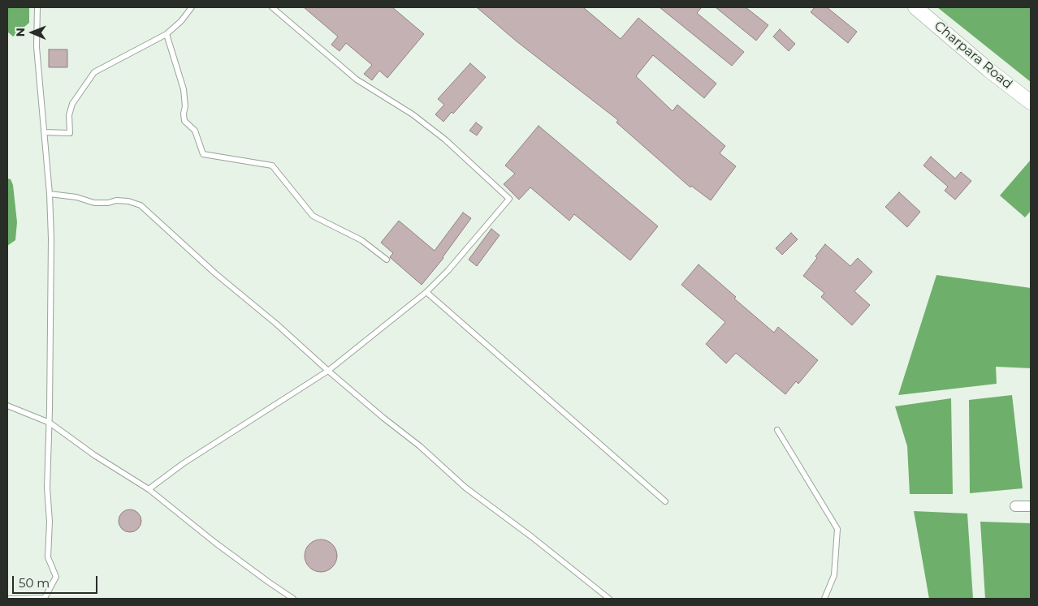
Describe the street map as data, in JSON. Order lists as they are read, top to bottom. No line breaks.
{"streets":{"street":["Charpara Road"]},"scale_bar":"50 m","north":"left"}
